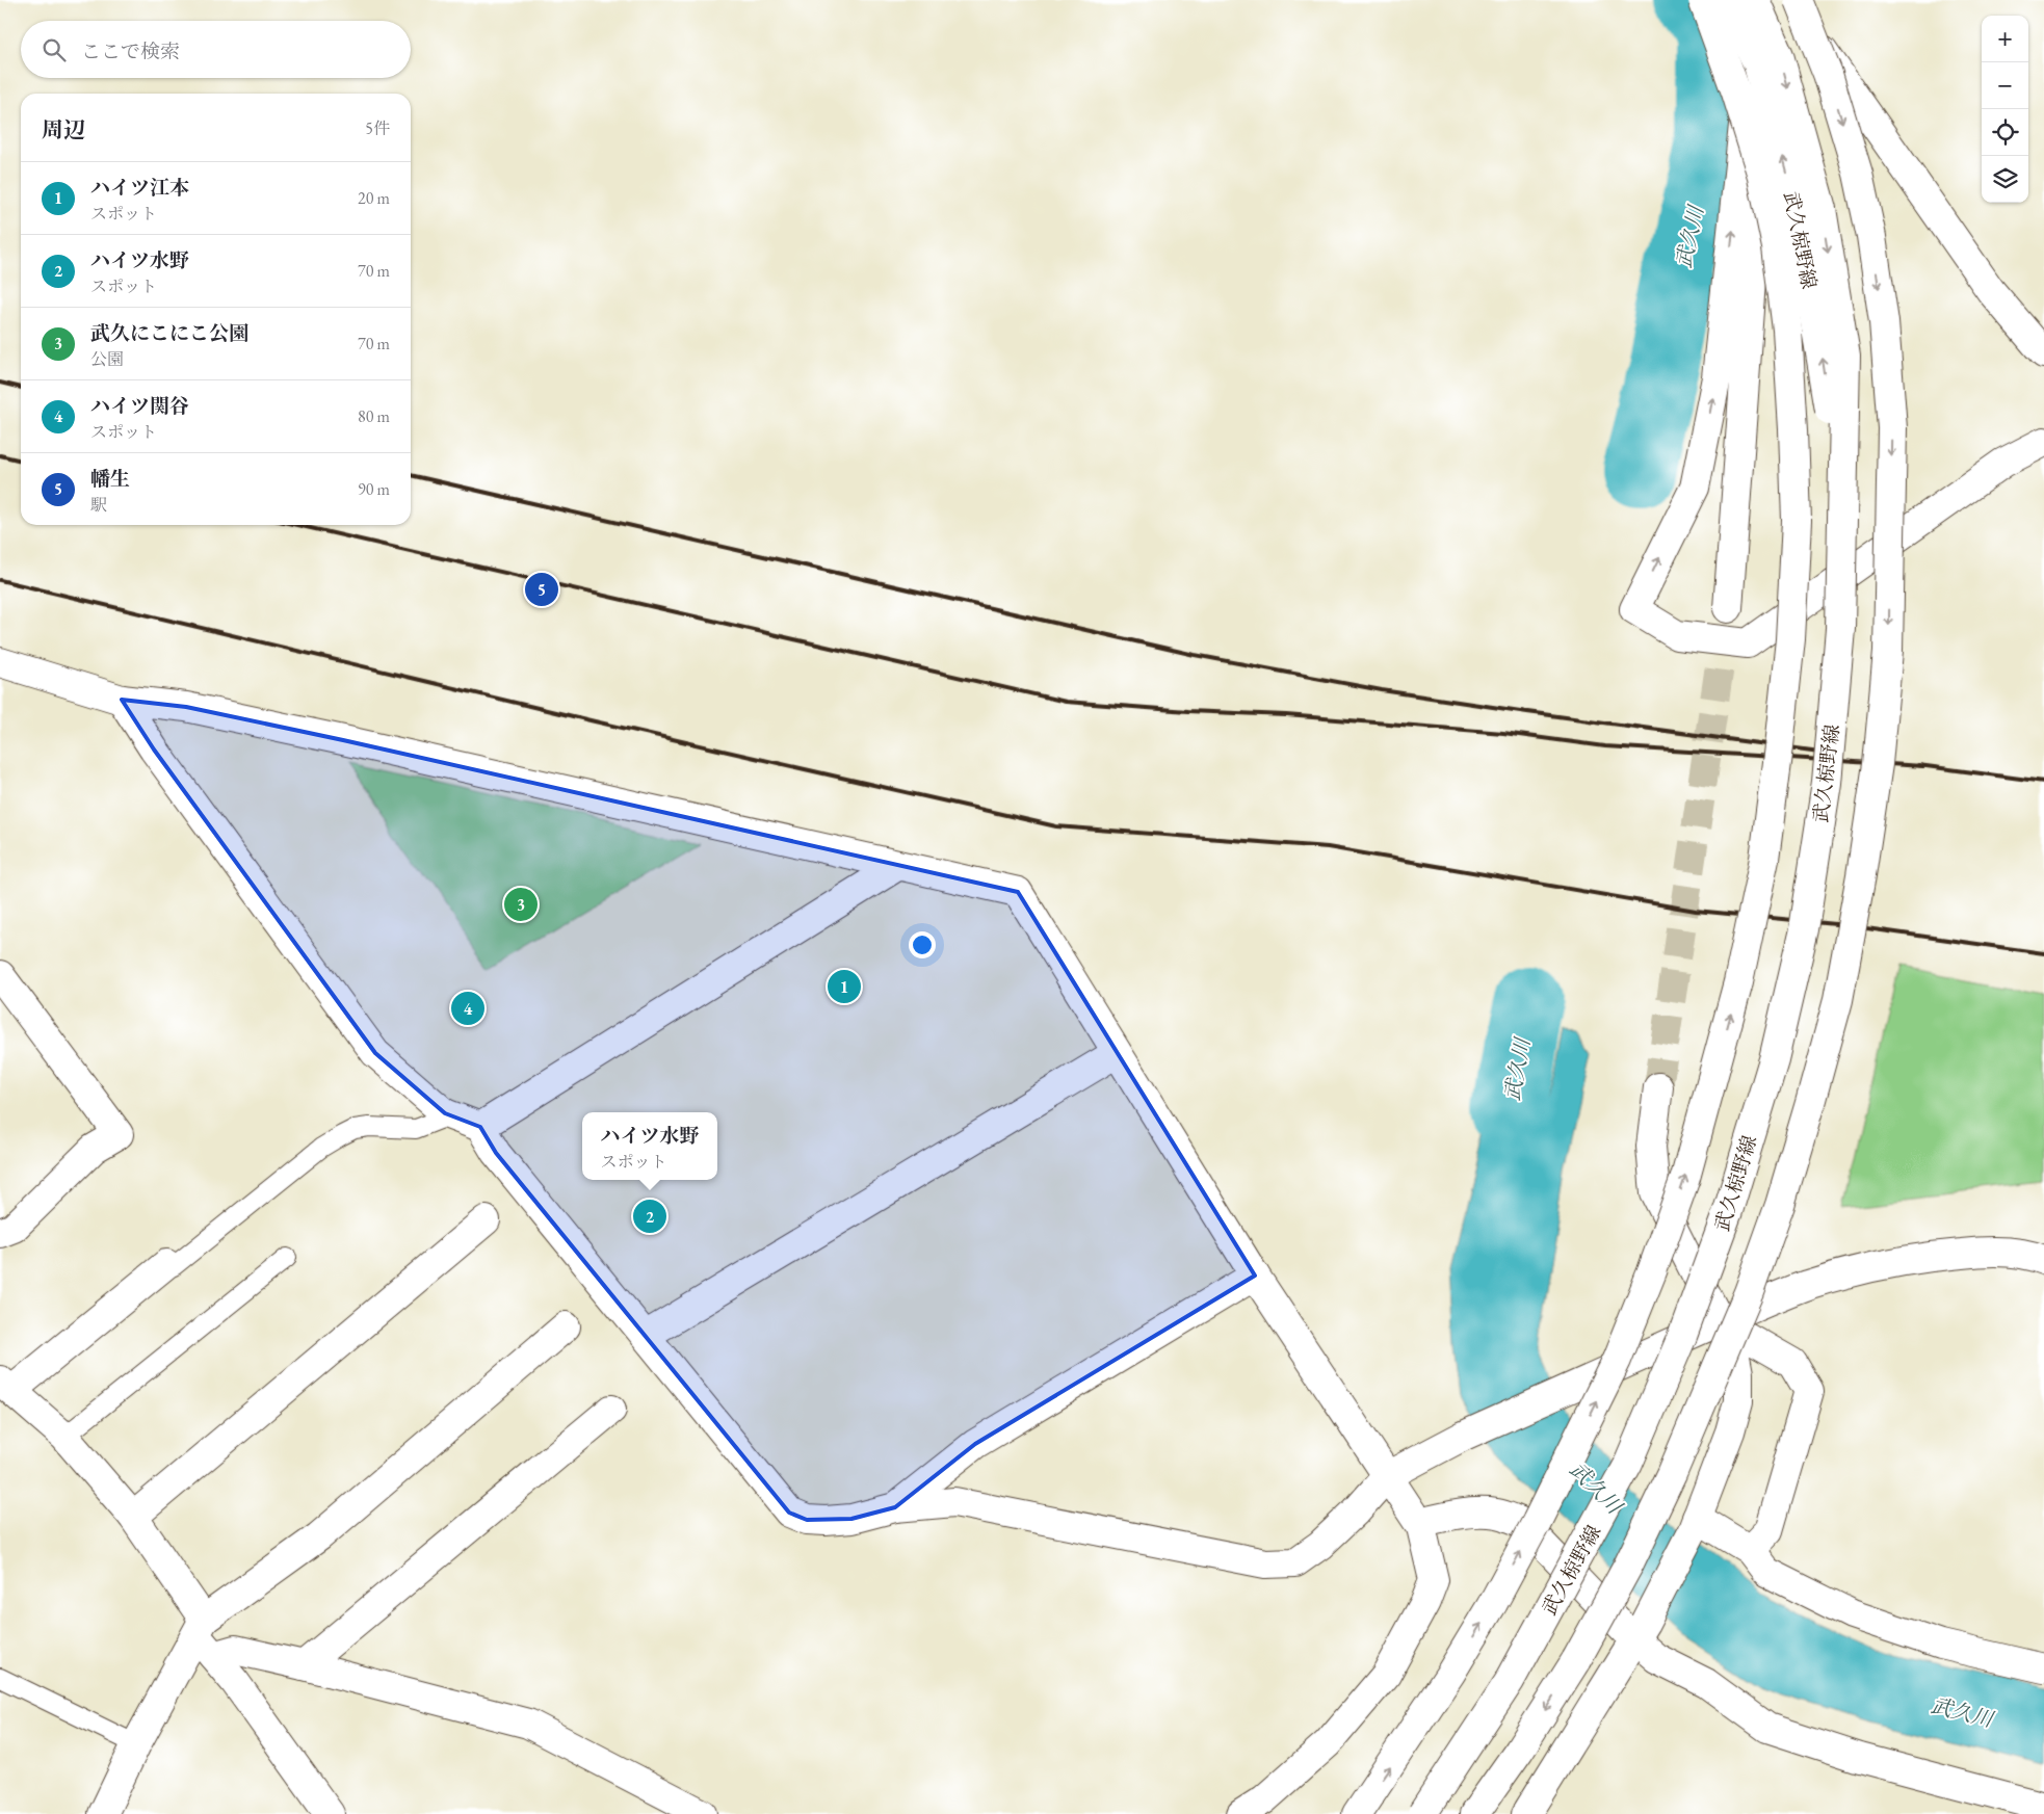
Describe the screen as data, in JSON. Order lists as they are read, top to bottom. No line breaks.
{"streets":{"street":["武久椋野線"]},"water":["武久川"],"page":{"map_buttons":["+","−"],"search":"ここで検索","heading":["周辺","5件"],"list":[{"mark":"1","name":"ハイツ江本","note":"スポット","value":"20 m"},{"mark":"2","name":"ハイツ水野","note":"スポット","value":"70 m"},{"mark":"3","name":"武久にこにこ公園","note":"公園","value":"70 m"},{"mark":"4","name":"ハイツ関谷","note":"スポット","value":"80 m"},{"mark":"5","name":"幡生","note":"駅","value":"90 m"}],"pins":["5","3","1","4","2"],"popup":["ハイツ水野","スポット"]}}
